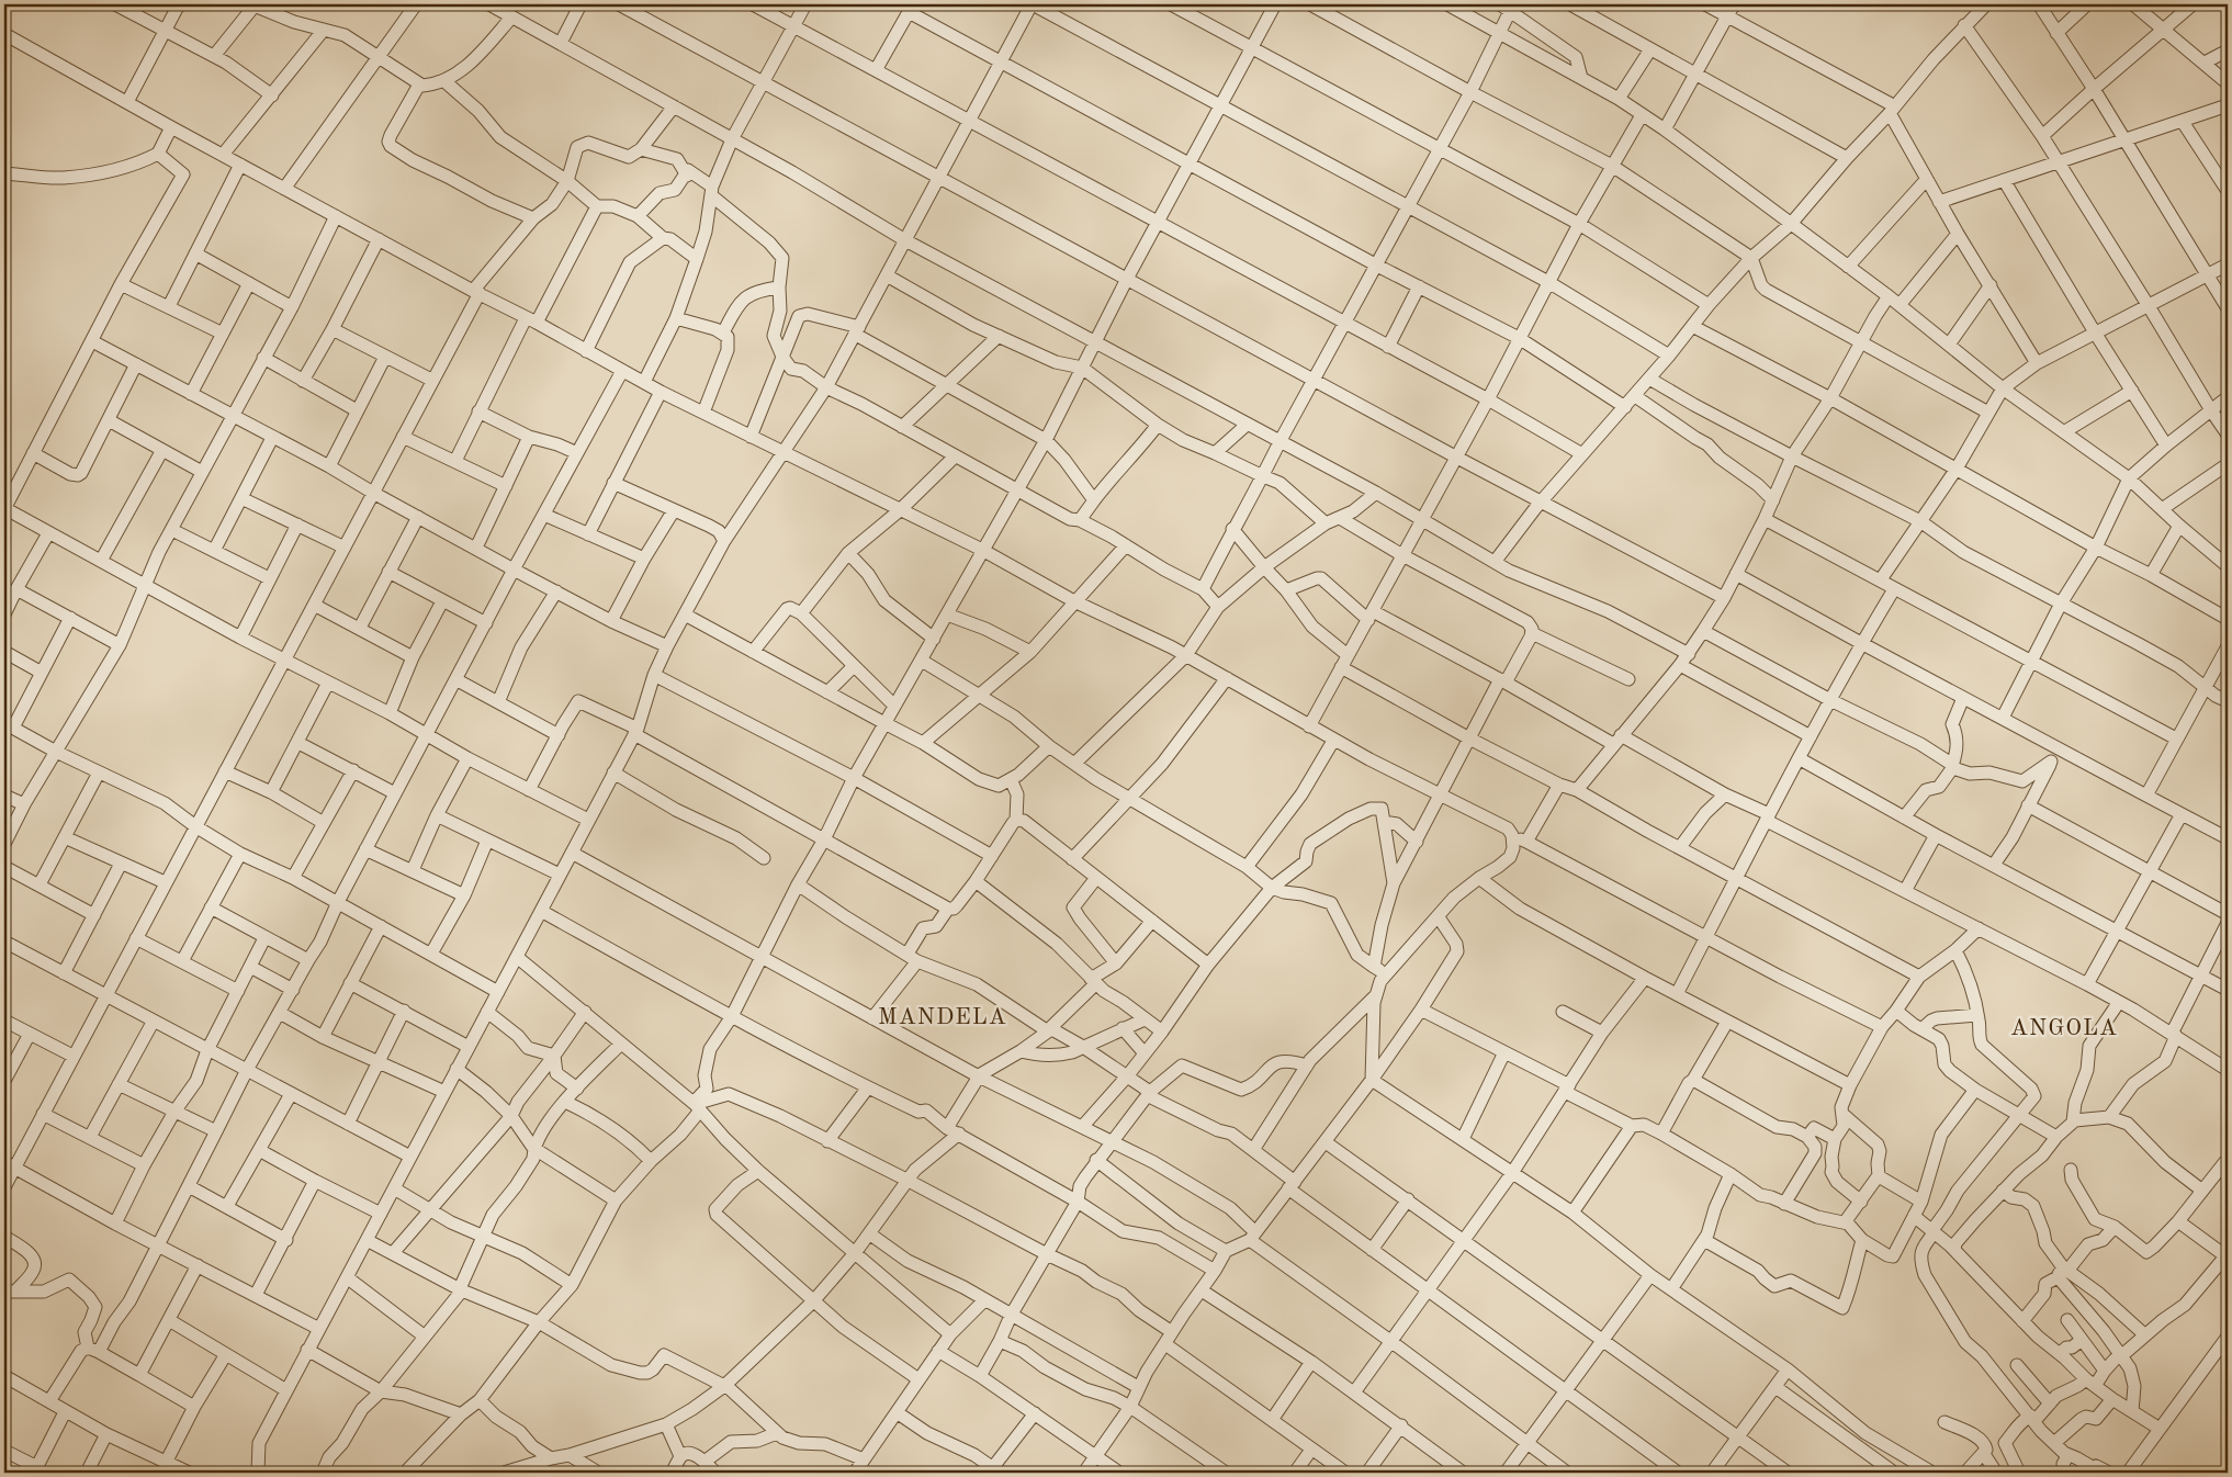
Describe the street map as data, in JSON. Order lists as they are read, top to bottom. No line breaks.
{"districts":["MANDELA","ANGOLA"]}
